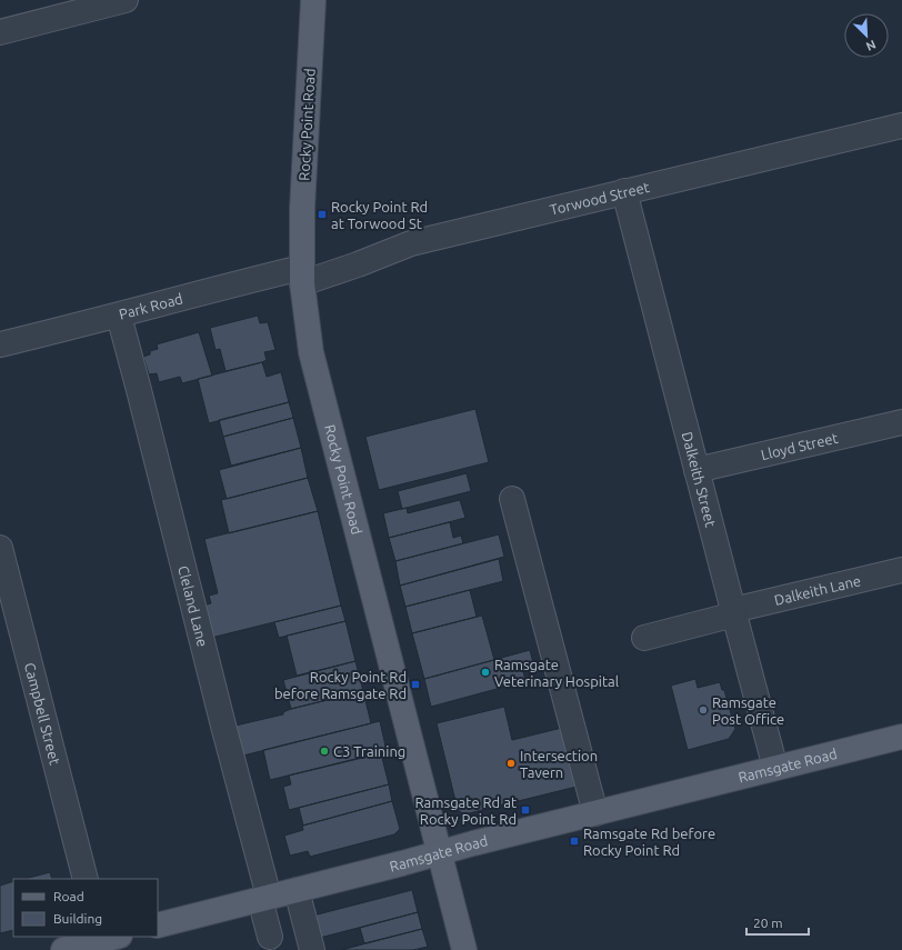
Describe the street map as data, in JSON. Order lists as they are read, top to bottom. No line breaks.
{"streets":{"main road":["Rocky Point Road","Ramsgate Road"],"street":["Torwood Street","Park Road","Lloyd Street","Dalkeith Street","Dalkeith Lane","Cleland Lane","Campbell Street"]},"crossings":[["Rocky Point Road","Torwood Street"],["Rocky Point Road","Park Road"],["Rocky Point Road","Ramsgate Road"],["Torwood Street","Park Road"],["Torwood Street","Dalkeith Street"],["Park Road","Cleland Lane"],["Lloyd Street","Dalkeith Street"],["Dalkeith Street","Dalkeith Lane"],["Dalkeith Street","Ramsgate Road"],["Cleland Lane","Ramsgate Road"]],"places":{"transit":["Rocky Point Rd at Torwood St","Rocky Point Rd before Ramsgate Rd","Ramsgate Rd at Rocky Point Rd","Ramsgate Rd before Rocky Point Rd"],"other":["Ramsgate Veterinary Hospital","Ramsgate Post Office","C3 Training","Intersection Tavern"]},"legend":["Road","Building"],"scale_bar":"20 m","north":"bottom right"}
